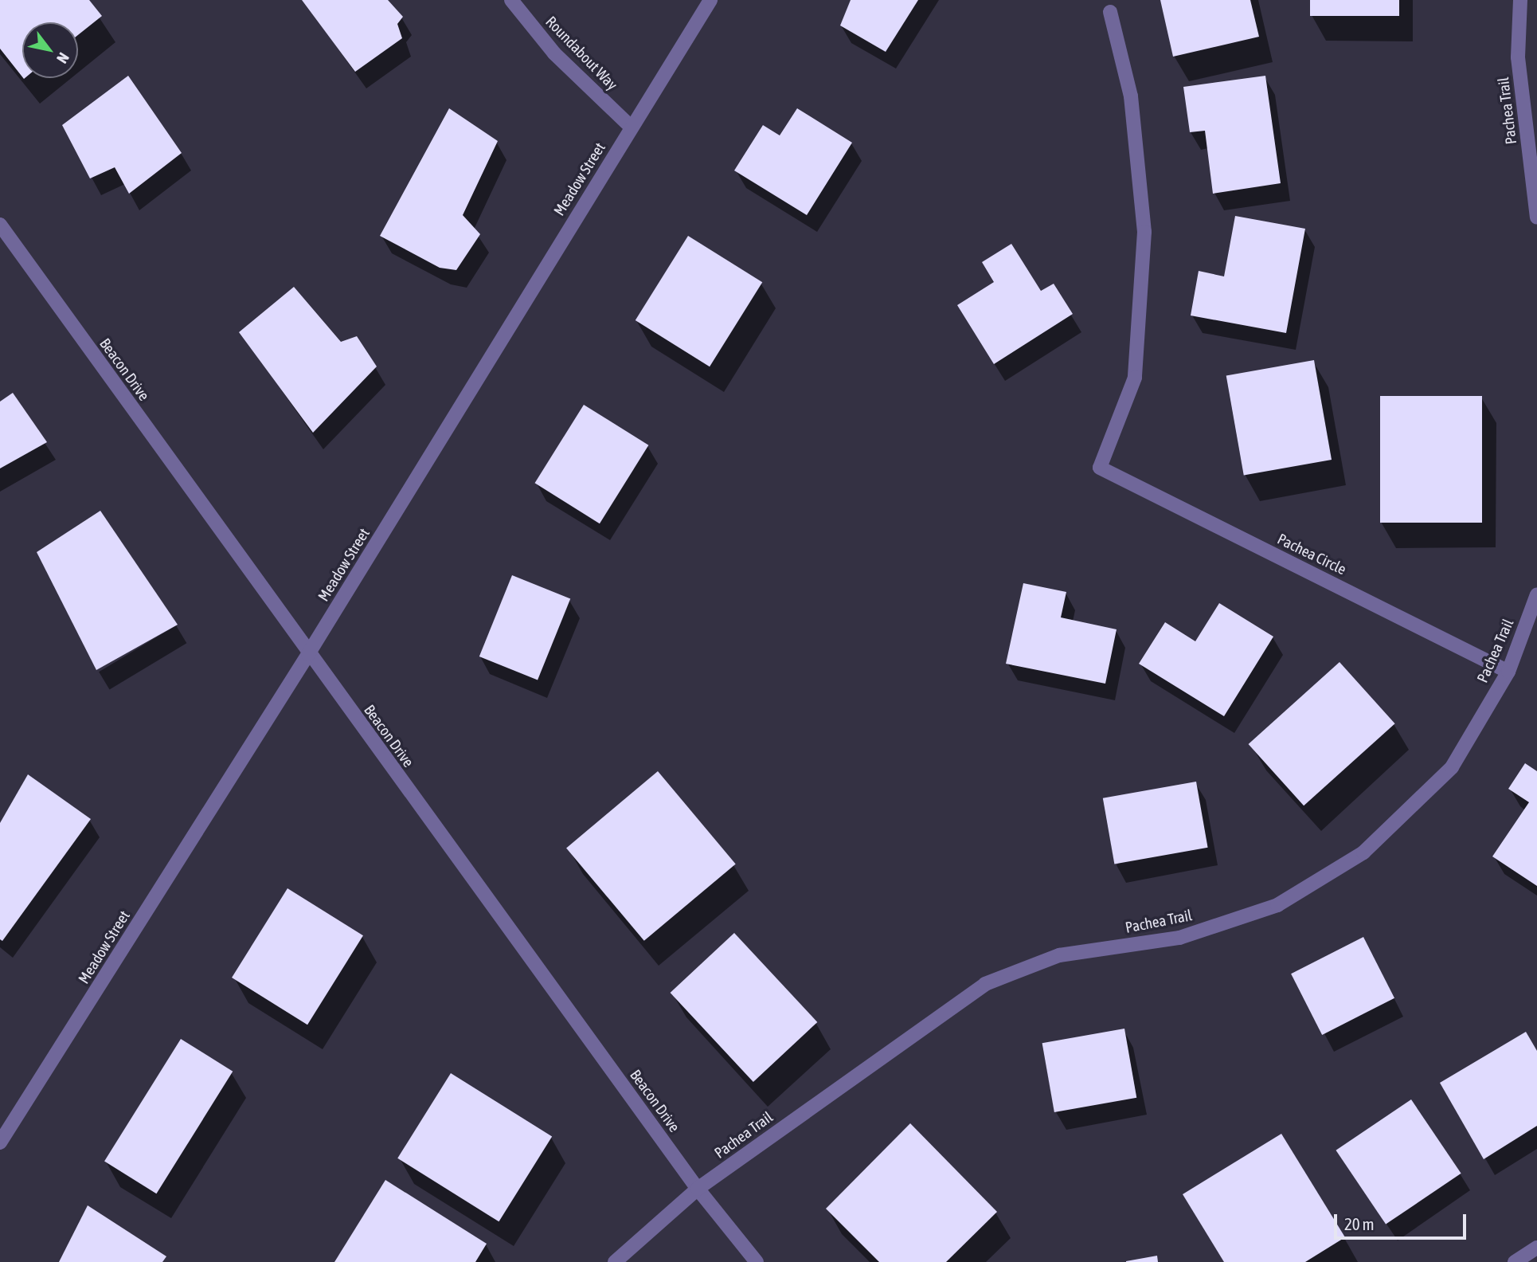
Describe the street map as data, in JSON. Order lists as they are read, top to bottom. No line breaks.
{"streets":{"street":["Roundabout Way","Pachea Trail","Meadow Street","Beacon Drive","Pachea Circle"]},"crossings":[["Roundabout Way","Meadow Street"],["Pachea Trail","Beacon Drive"],["Pachea Trail","Pachea Circle"],["Meadow Street","Beacon Drive"]],"scale_bar":"20 m","north":"bottom right"}
